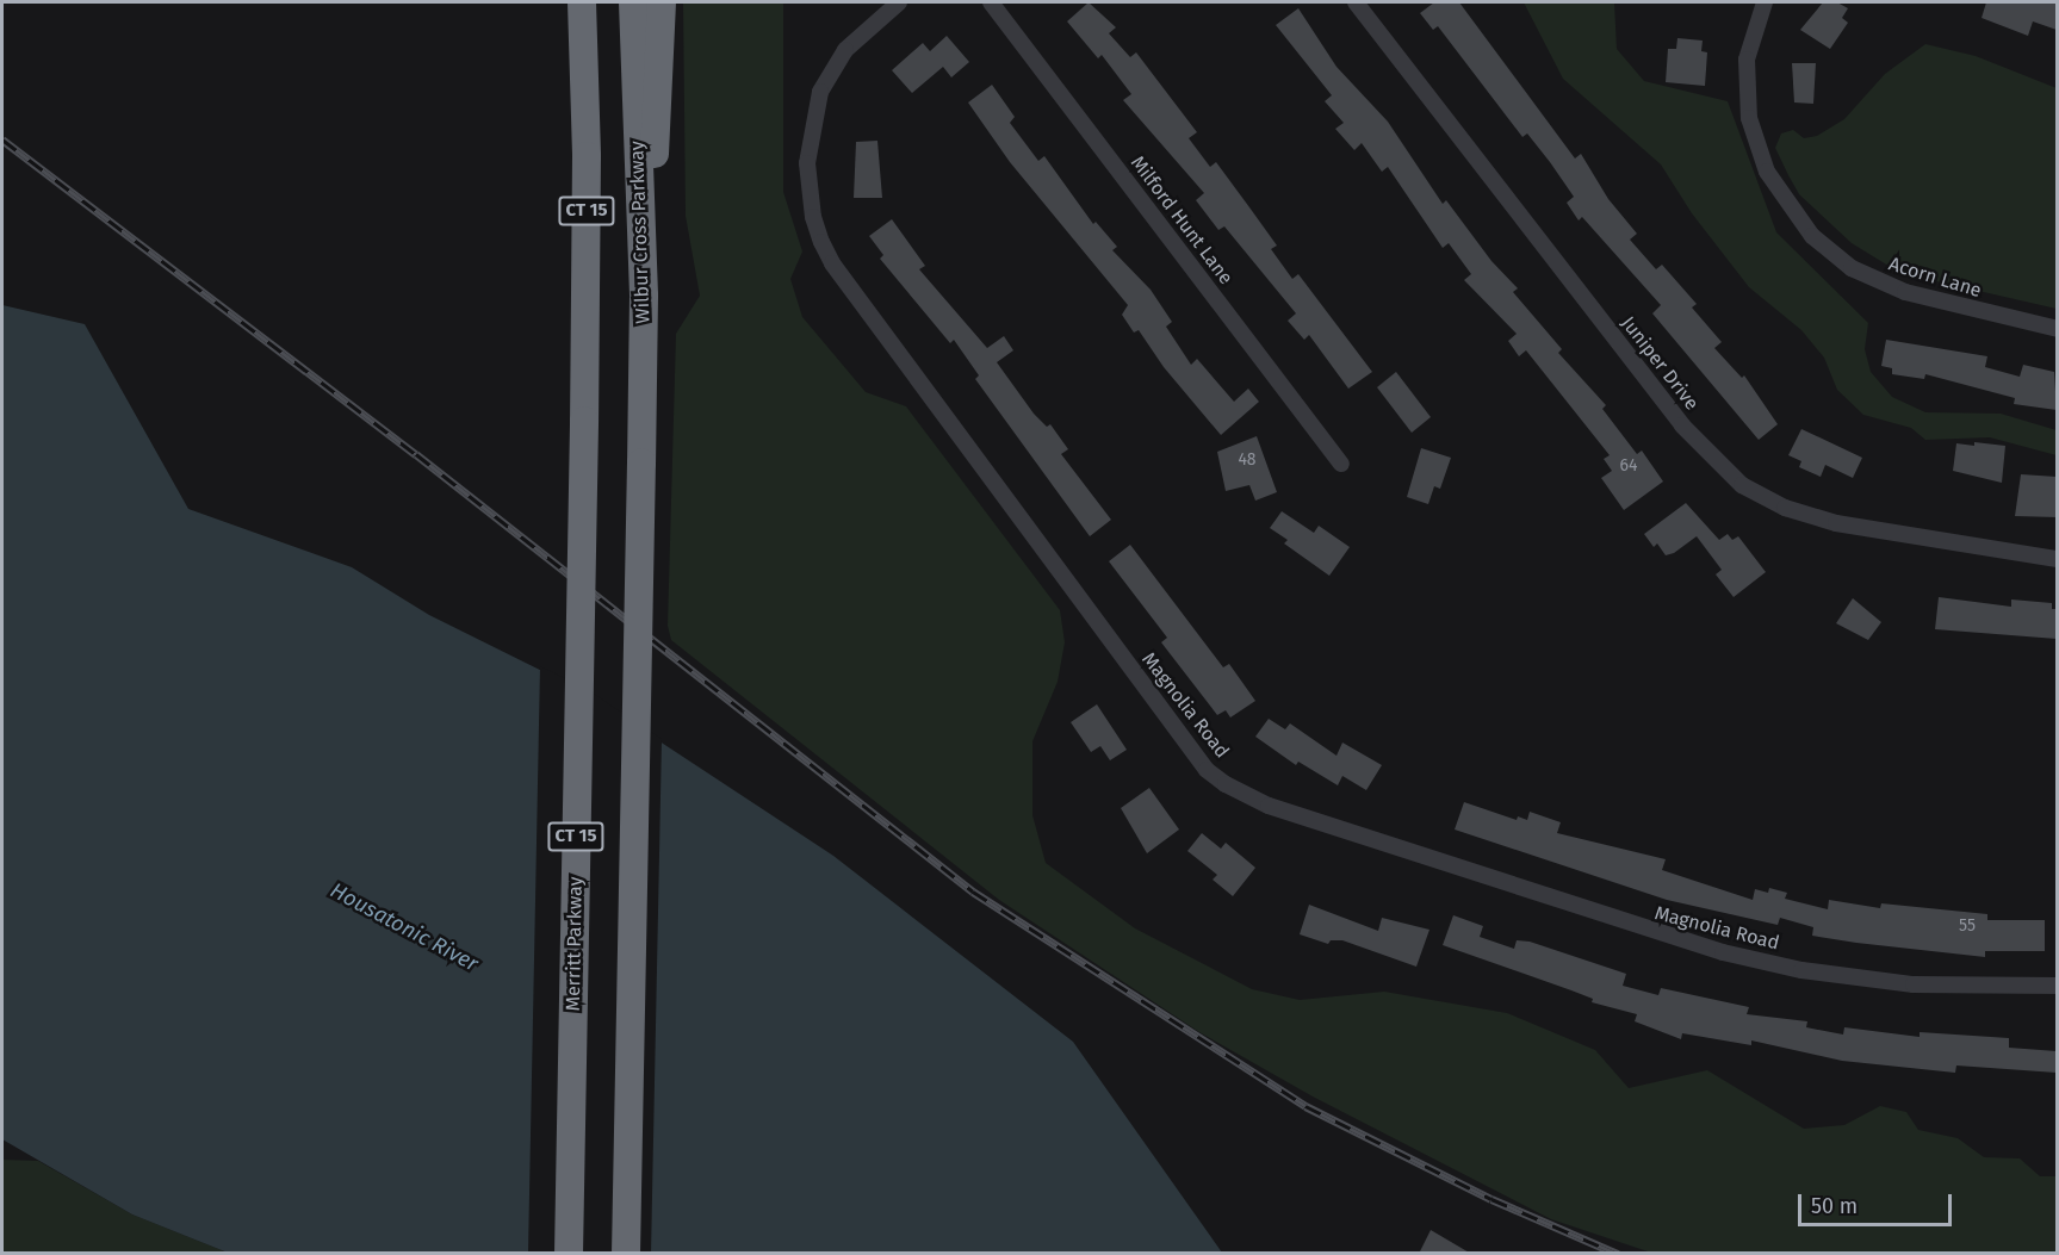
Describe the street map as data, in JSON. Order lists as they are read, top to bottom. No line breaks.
{"streets":{"highway":["CT 15","Wilbur Cross Parkway","Merritt Parkway"],"street":["Milford Hunt Lane","Acorn Lane","Juniper Drive","Magnolia Road"]},"water":["Housatonic River"],"house_numbers":["48","64","55"],"scale_bar":"50 m"}
